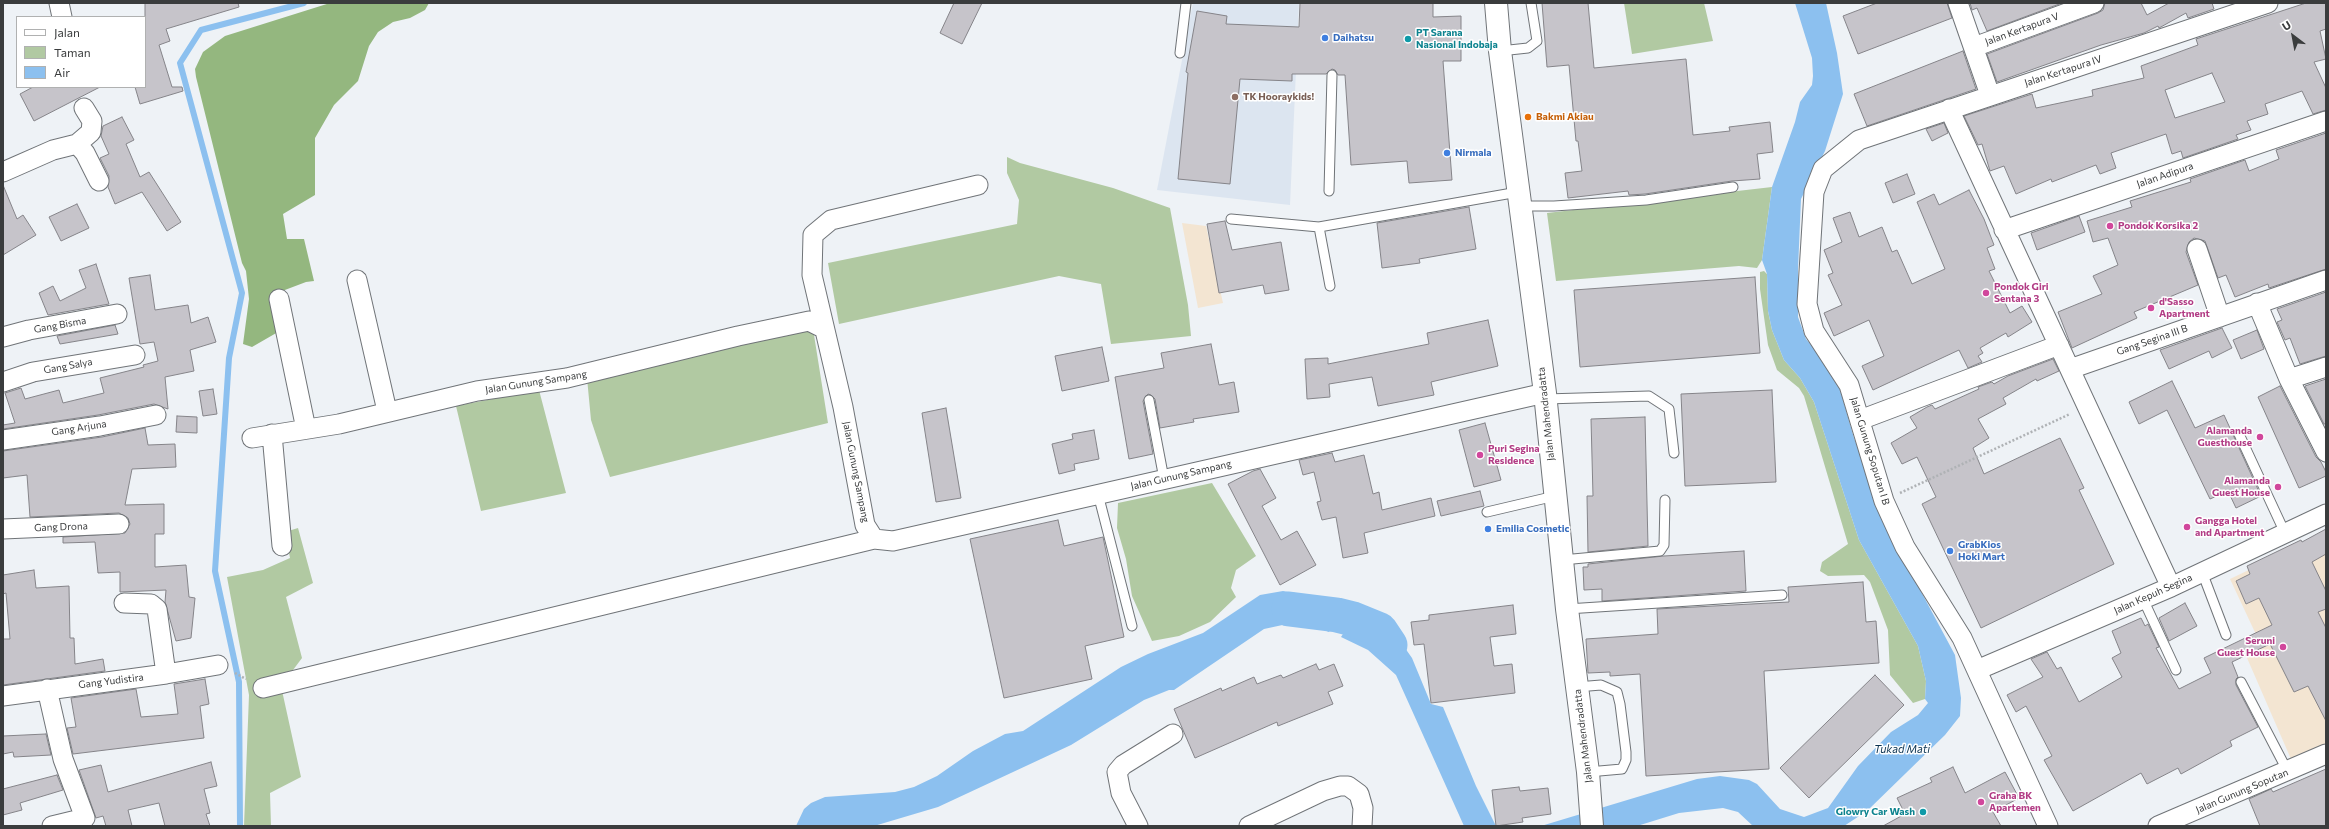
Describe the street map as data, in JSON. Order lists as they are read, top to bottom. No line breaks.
{"streets":{"main road":["Jalan Mahendradatta"],"street":["Jalan Kertapura V","Jalan Kertapura IV","Jalan Adipura","Gang Bisma","Gang Segina III B","Gang Salya","Jalan Gunung Sampang","Gang Arjuna","Jalan Gunung Soputan I B","Gang Drona","Jalan Kepuh Segina","Gang Yudistira","Jalan Gunung Soputan"]},"crossings":[["Jalan Kertapura IV","Jalan Gunung Soputan I B"],["Jalan Gunung Sampang","Jalan Mahendradatta"],["Jalan Gunung Soputan I B","Jalan Kepuh Segina"]],"water":["Tukad Mati"],"places":["Daihatsu","PT Sarana Nasional Indobaja","TK Hooraykids!","Bakmi Akiau","Nirmala","Pondok Korsika 2","Pondok Giri Sentana 3","d'Sasso Apartment","Alamanda Guesthouse","Puri Segina Residence","Alamanda Guest House","Gangga Hotel and Apartment","Emilia Cosmetic","GrabKios Hoki Mart","Seruni Guest House","Graha BK Apartemen","Glowry Car Wash"],"legend":["Jalan","Taman","Air"],"north":"top left"}
